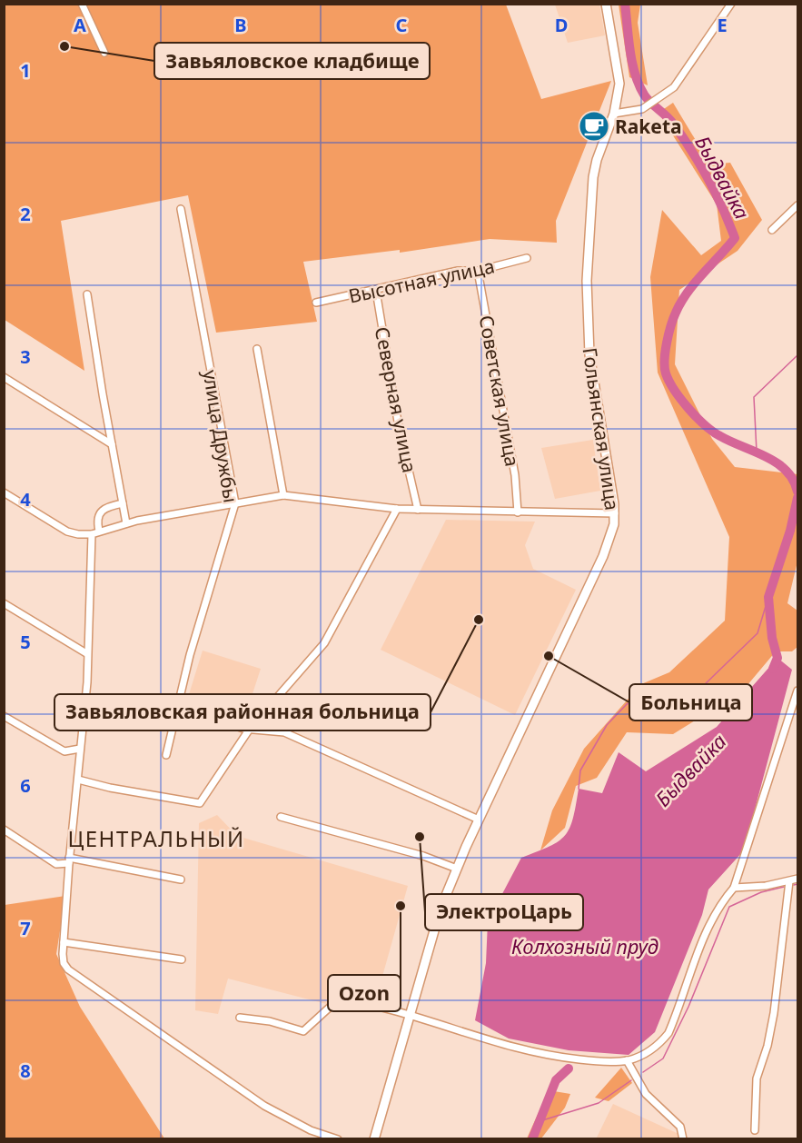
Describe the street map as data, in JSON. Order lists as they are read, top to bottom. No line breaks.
{"streets":{"main road":["Гольянская улица"],"street":["Высотная улица","Советская улица","Северная улица","улица Дружбы"]},"crossings":[["Высотная улица","Советская улица"],["Высотная улица","Северная улица"]],"districts":["ЦЕНТРАЛЬНЫЙ"],"water":["Быдвайка","Колхозный пруд"],"places":{"other":["Завьяловское кладбище","Завьяловская районная больница","Больница","ЭлектроЦарь","Ozon"],"cafe":["Raketa"]},"grid":{"columns":["A","B","C","D","E"],"rows":["1","2","3","4","5","6","7","8"]}}
